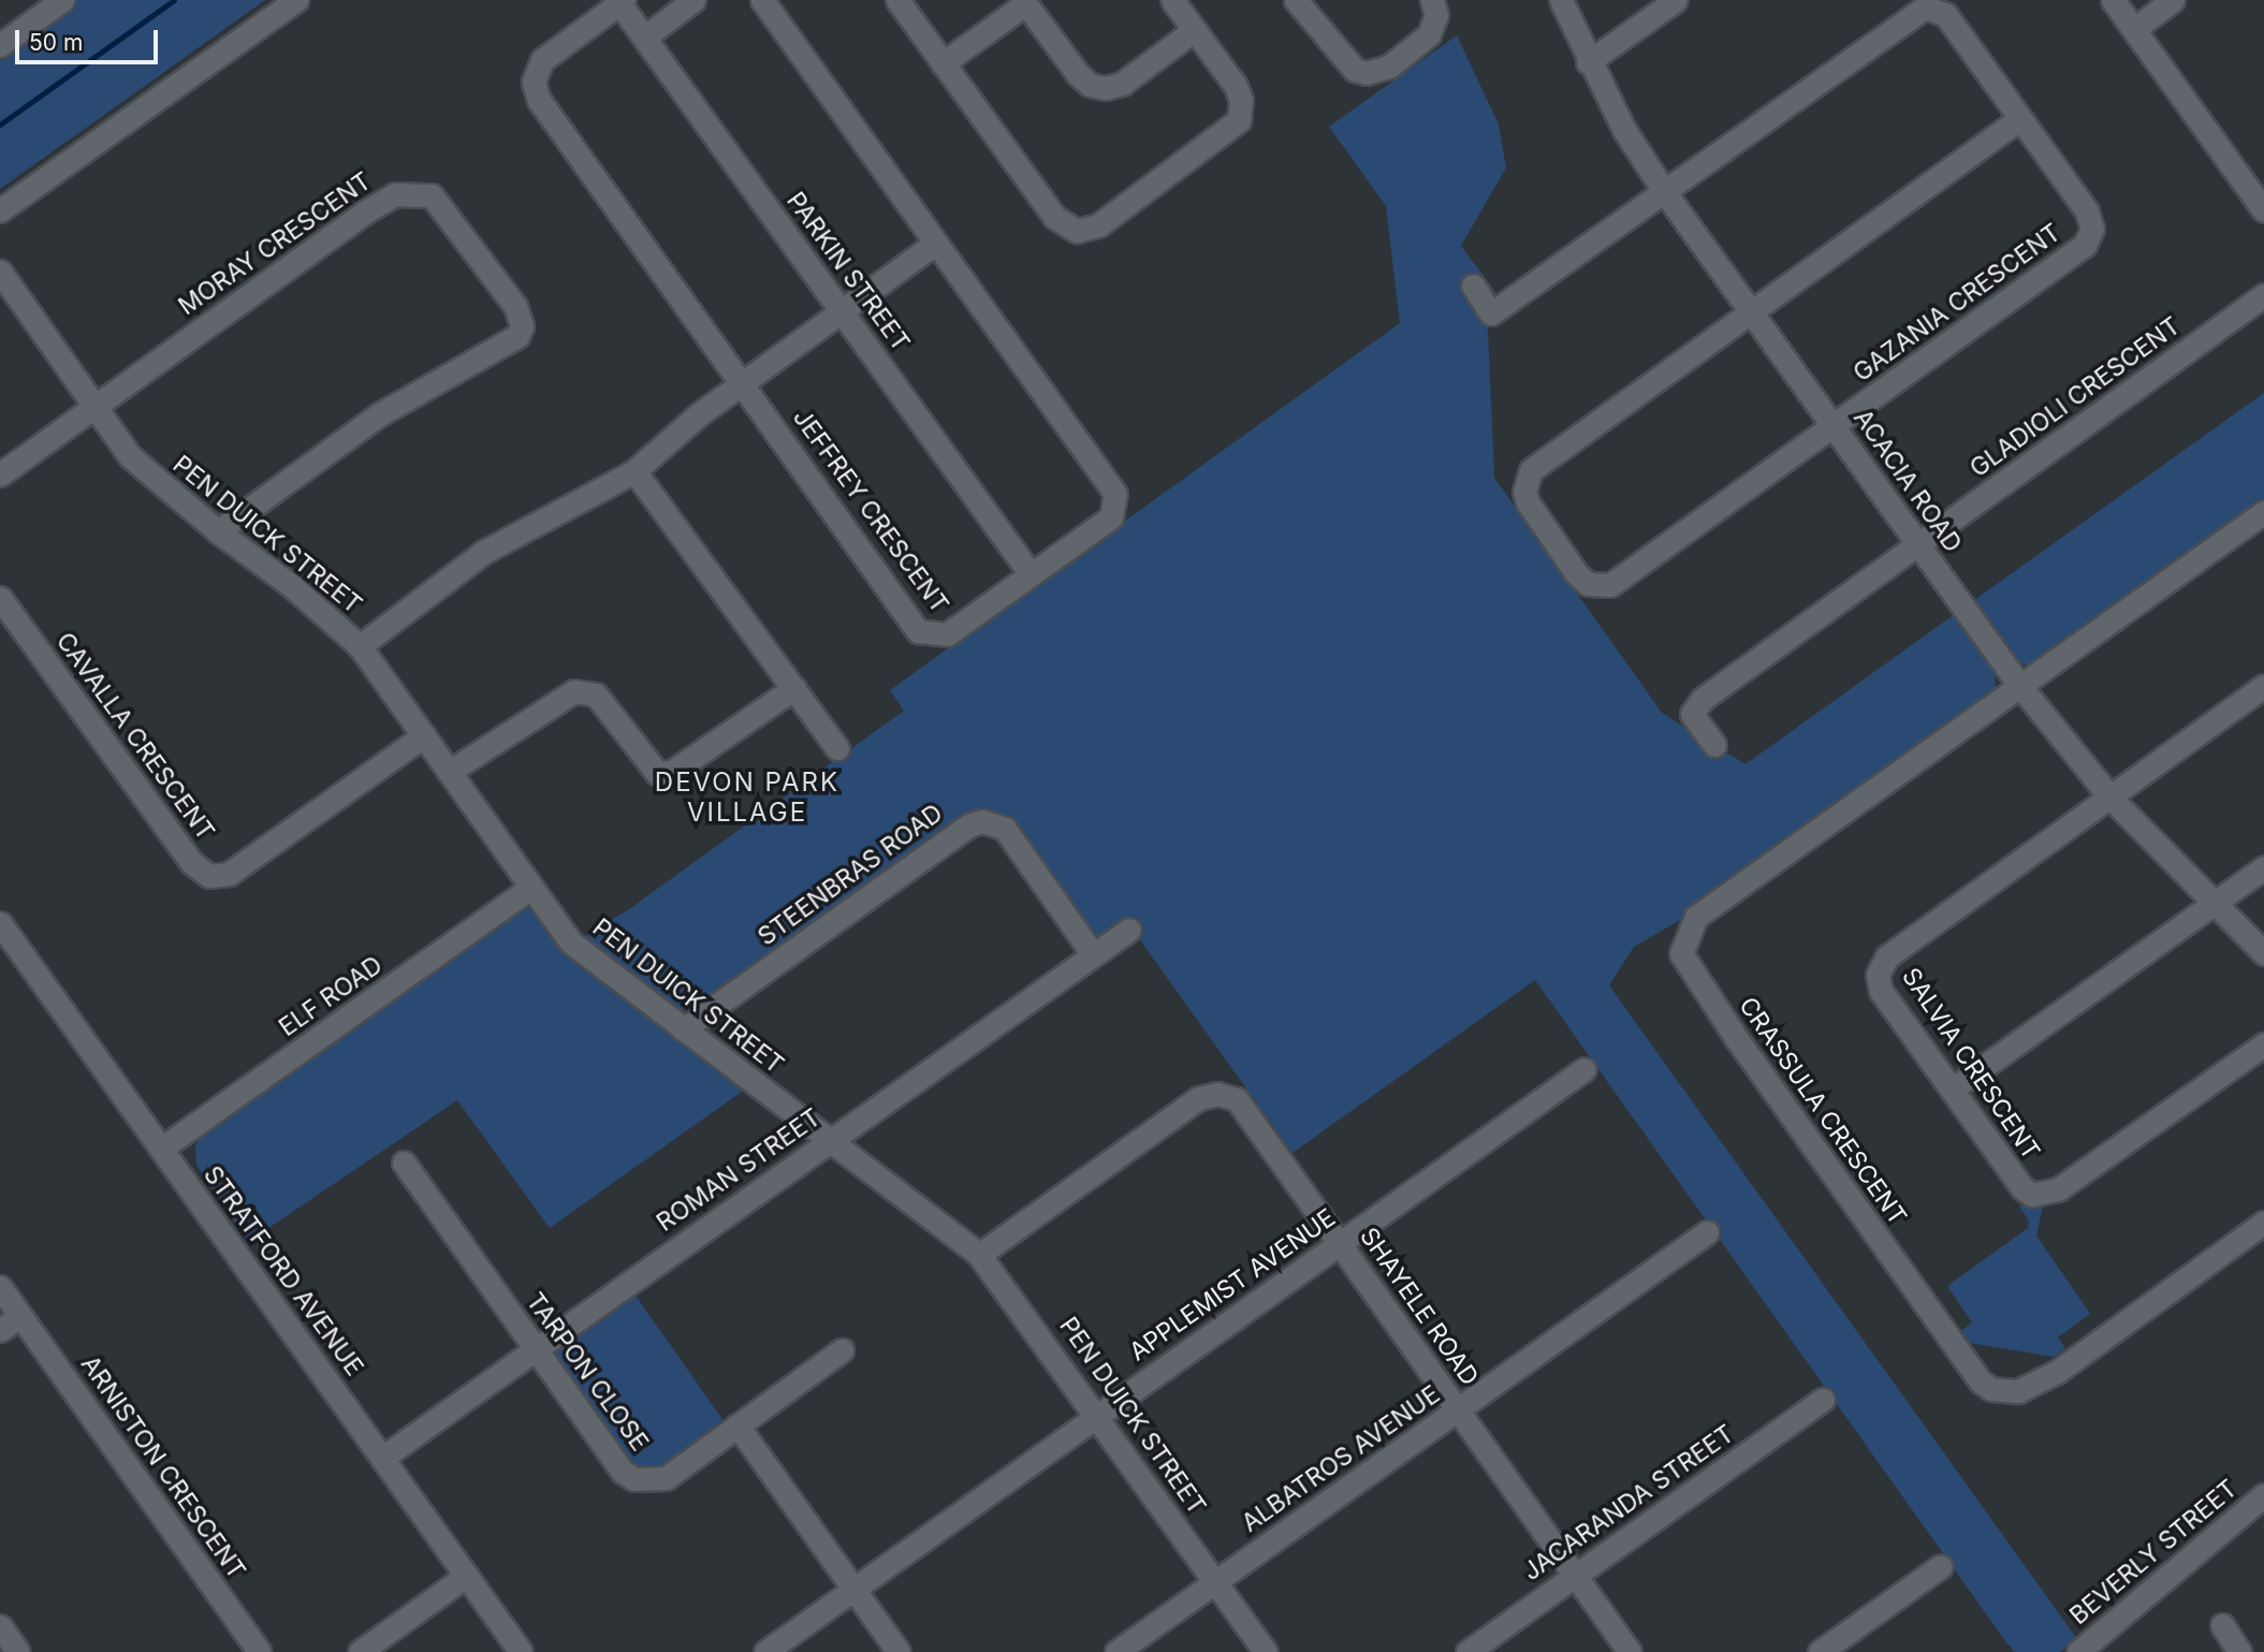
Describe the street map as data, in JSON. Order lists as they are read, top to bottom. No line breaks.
{"streets":{"street":["MORAY CRESCENT","PARKIN STREET","GAZANIA CRESCENT","GLADIOLI CRESCENT","ACACIA ROAD","JEFFREY CRESCENT","PEN DUICK STREET","CAVALLA CRESCENT","STEENBRAS ROAD","ELF ROAD","SALVIA CRESCENT","CRASSULA CRESCENT","ROMAN STREET","STRATFORD AVENUE","APPLEMIST AVENUE","SHAYELE ROAD","TARPON CLOSE","ALBATROS AVENUE","ARNISTON CRESCENT","JACARANDA STREET","BEVERLY STREET"]},"crossings":[["MORAY CRESCENT","PEN DUICK STREET"],["PARKIN STREET","JEFFREY CRESCENT"],["GAZANIA CRESCENT","ACACIA ROAD"],["GLADIOLI CRESCENT","ACACIA ROAD"],["ACACIA ROAD","SALVIA CRESCENT"],["ACACIA ROAD","CRASSULA CRESCENT"],["PEN DUICK STREET","CAVALLA CRESCENT"],["PEN DUICK STREET","STEENBRAS ROAD"],["PEN DUICK STREET","ELF ROAD"],["PEN DUICK STREET","ROMAN STREET"],["PEN DUICK STREET","APPLEMIST AVENUE"],["PEN DUICK STREET","SHAYELE ROAD"],["PEN DUICK STREET","ALBATROS AVENUE"],["STEENBRAS ROAD","ROMAN STREET"],["ELF ROAD","STRATFORD AVENUE"],["ROMAN STREET","STRATFORD AVENUE"],["ROMAN STREET","TARPON CLOSE"],["APPLEMIST AVENUE","SHAYELE ROAD"],["SHAYELE ROAD","ALBATROS AVENUE"],["SHAYELE ROAD","JACARANDA STREET"]],"districts":["DEVON PARK VILLAGE"],"scale_bar":"50 m"}
